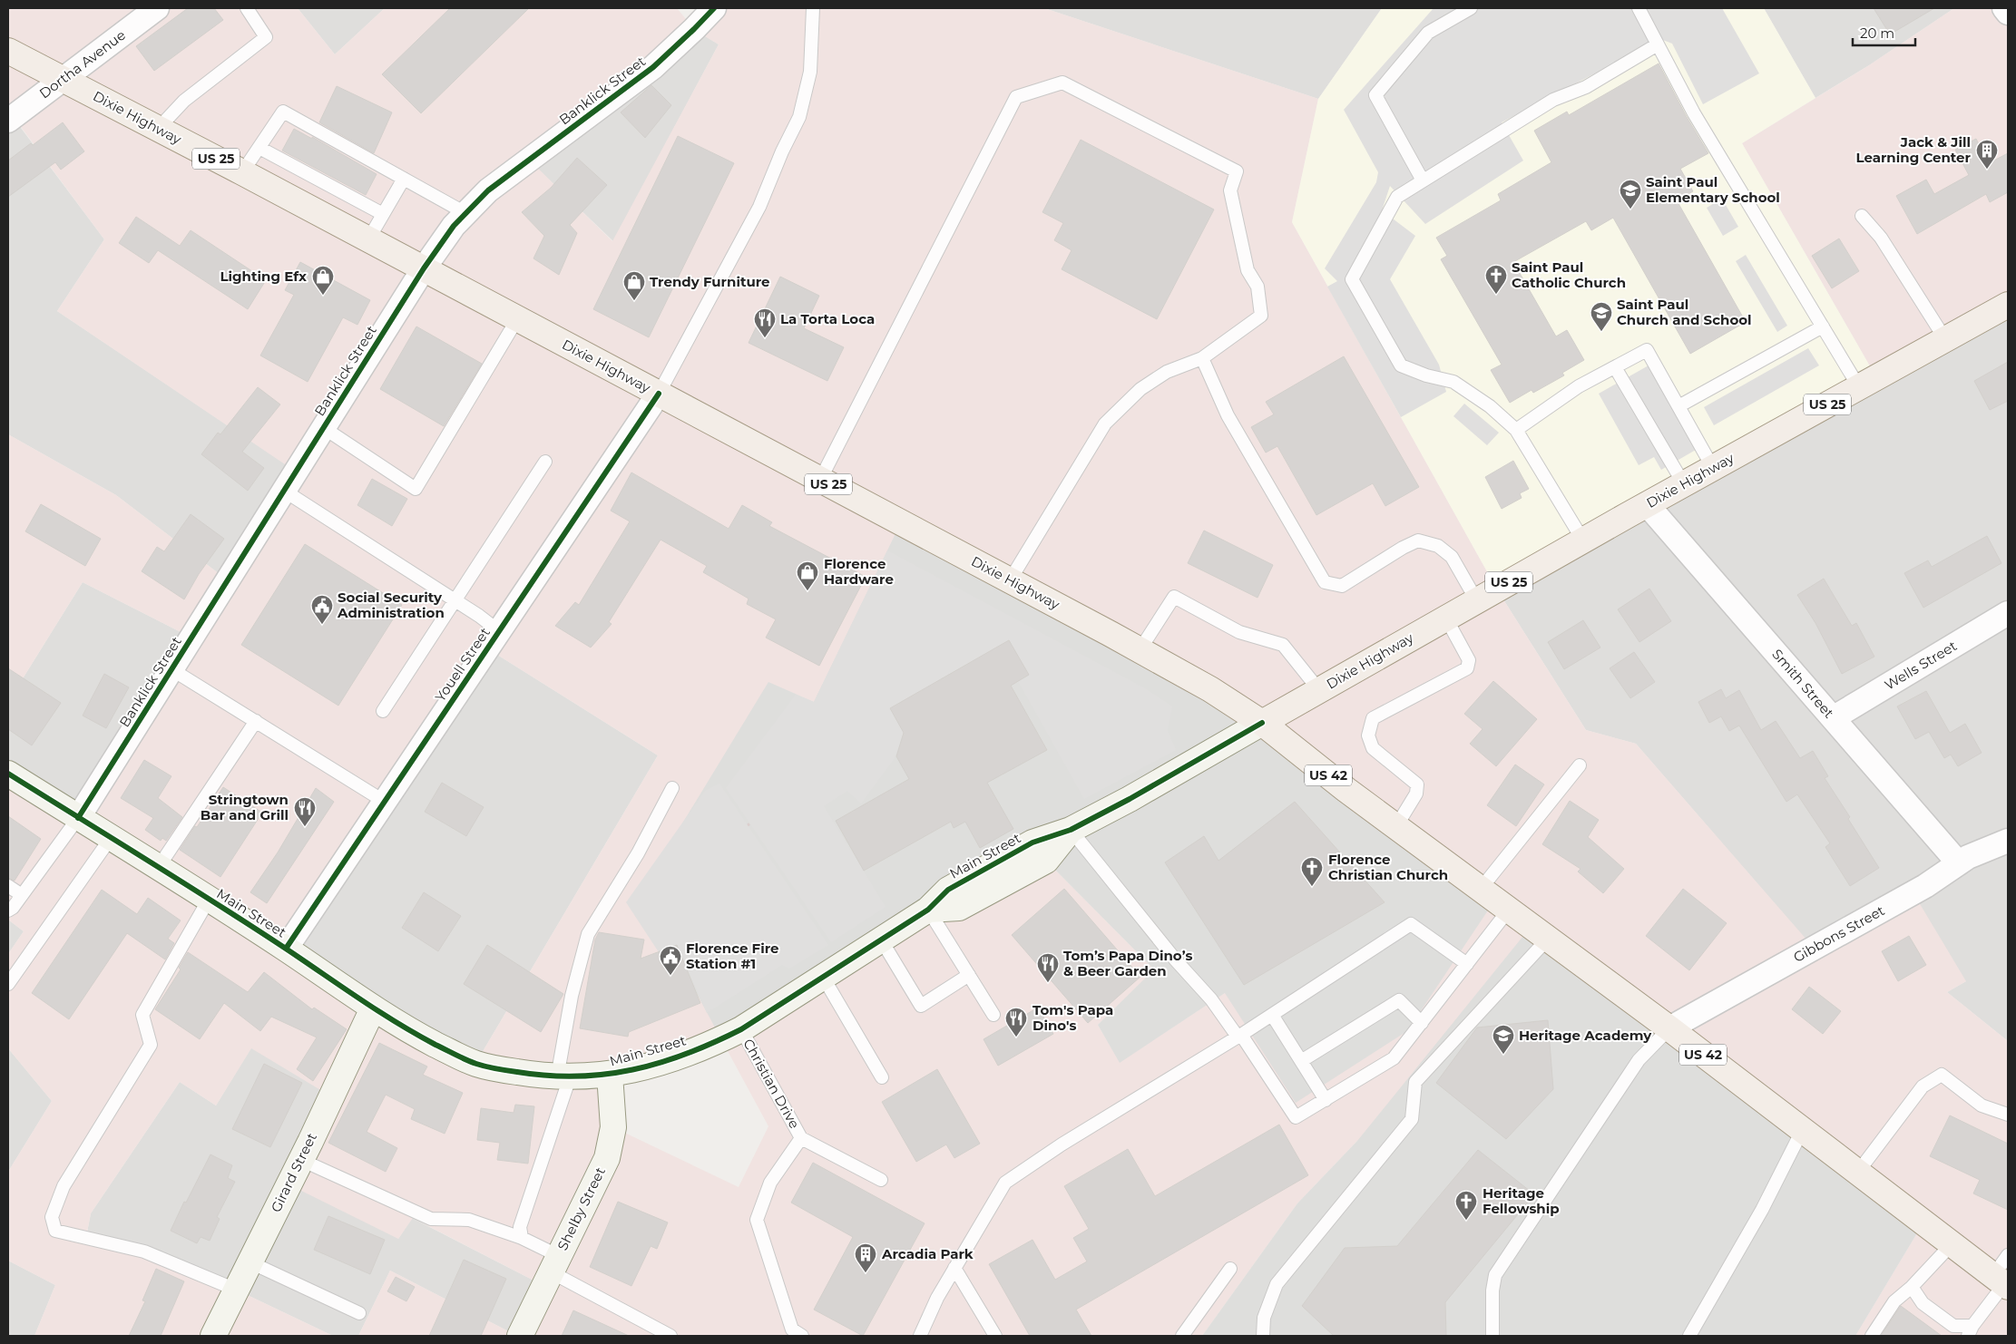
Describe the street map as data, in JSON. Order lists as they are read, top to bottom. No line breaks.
{"streets":{"main road":["Dixie Highway","US 25","US 42"],"street":["Dortha Avenue","Banklick Street","Youell Street","Wells Street","Smith Street","Main Street","Gibbons Street","Girard Street","Shelby Street"],"lane":["Christian Drive"]},"crossings":[["Dortha Avenue","Dixie Highway"],["Banklick Street","Dixie Highway"],["Banklick Street","Main Street"],["Dixie Highway","Youell Street"],["Dixie Highway","Smith Street"],["Dixie Highway","US 42"],["Dixie Highway","Main Street"],["Youell Street","Main Street"],["Wells Street","Smith Street"],["Smith Street","Gibbons Street"],["US 42","Main Street"],["US 42","Gibbons Street"],["Main Street","Christian Drive"],["Main Street","Girard Street"],["Main Street","Shelby Street"]],"places":{"building":["Jack & Jill Learning Center","Arcadia Park"],"school or university":["Saint Paul Elementary School","Saint Paul Church and School","Heritage Academy"],"church":["Saint Paul Catholic Church","Florence Christian Church","Heritage Fellowship"],"shop":["Lighting Efx","Trendy Furniture","Florence Hardware"],"restaurant":["La Torta Loca","Stringtown Bar and Grill","Tom’s Papa Dino’s & Beer Garden","Tom's Papa Dino's"],"public building":["Social Security Administration","Florence Fire Station #1"]},"scale_bar":"20 m"}
